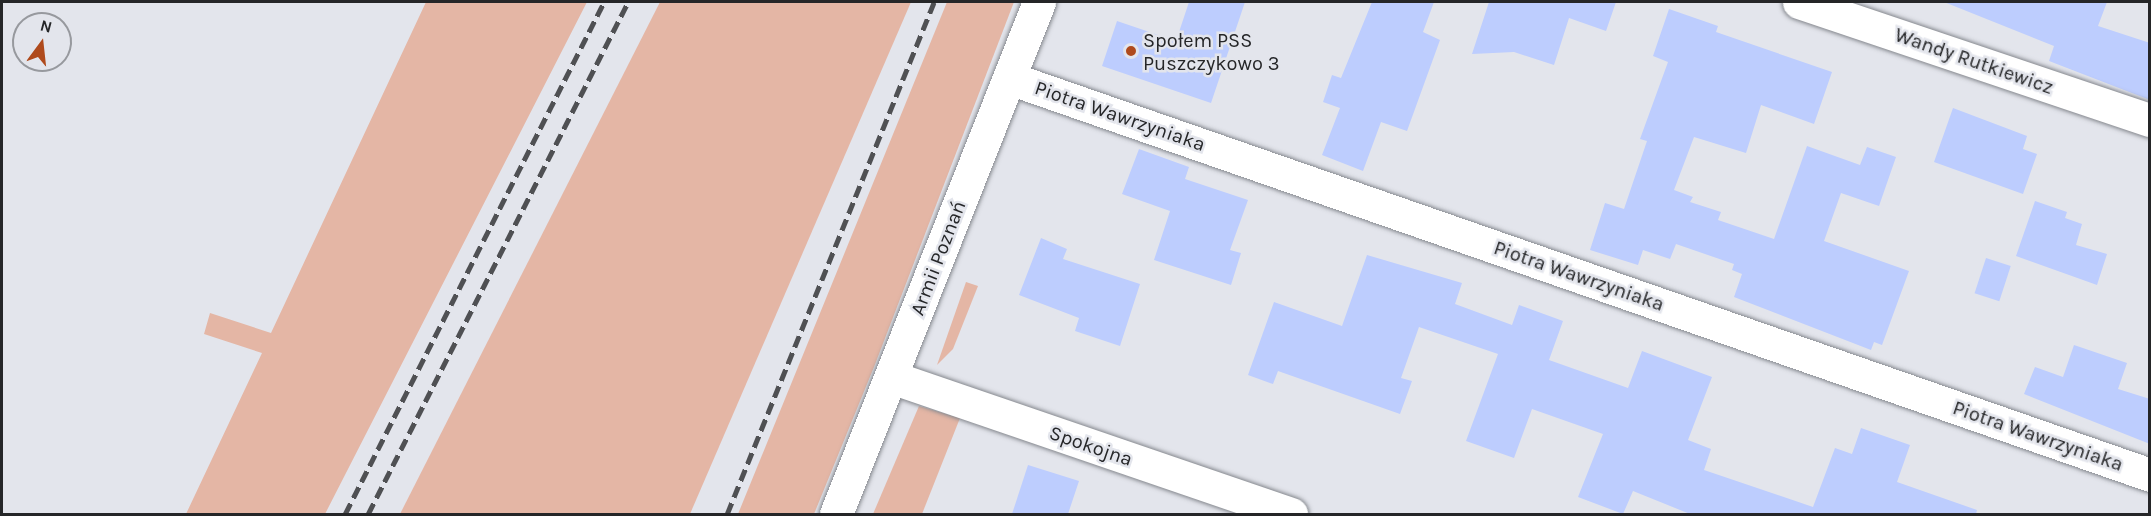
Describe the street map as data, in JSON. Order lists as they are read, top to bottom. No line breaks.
{"streets":{"street":["Wandy Rutkiewicz","Piotra Wawrzyniaka","Armii Poznań","Spokojna"]},"crossings":[["Piotra Wawrzyniaka","Armii Poznań"],["Armii Poznań","Spokojna"]],"places":["Społem PSS Puszczykowo 3"],"north":"top"}
